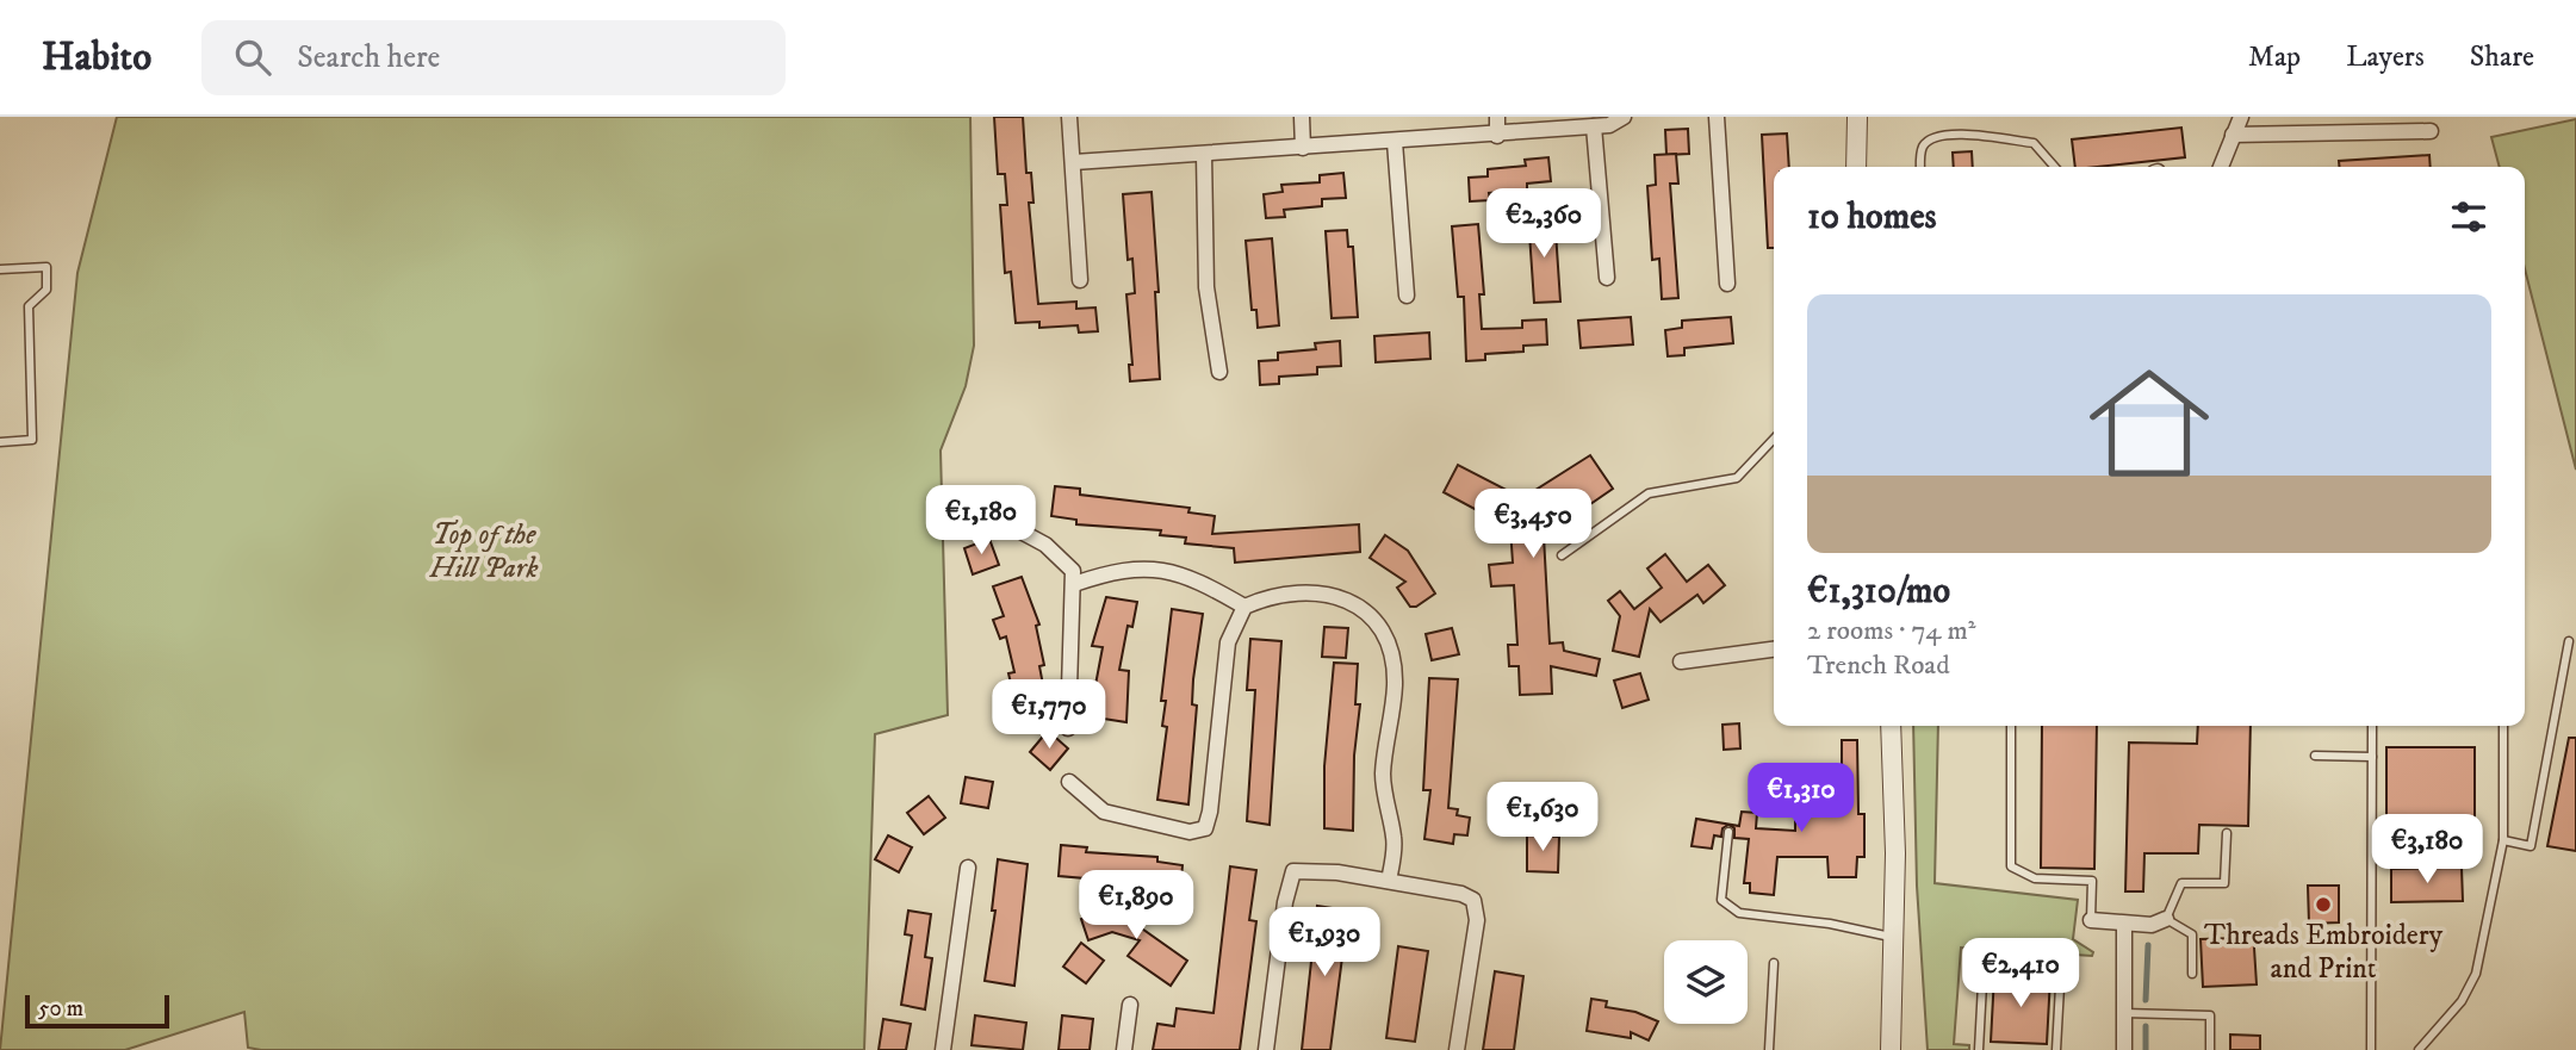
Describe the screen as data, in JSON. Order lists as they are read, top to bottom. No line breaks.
{"parks":["Top of the Hill Park"],"places":["Threads Embroidery and Print"],"scale_bar":"50 m","page":{"header":"Habito","search":"Search here","nav":["Map","Layers","Share"],"heading":"10 homes","price":["€2,360","€1,180","€3,450","€1,770","€1,310","€1,630","€3,180","€1,890","€1,930","€2,410"],"list":[{"name":"€1,310/mo","note":"2 rooms · 74 m² · Trench Road"}],"scale":"50 m"}}
